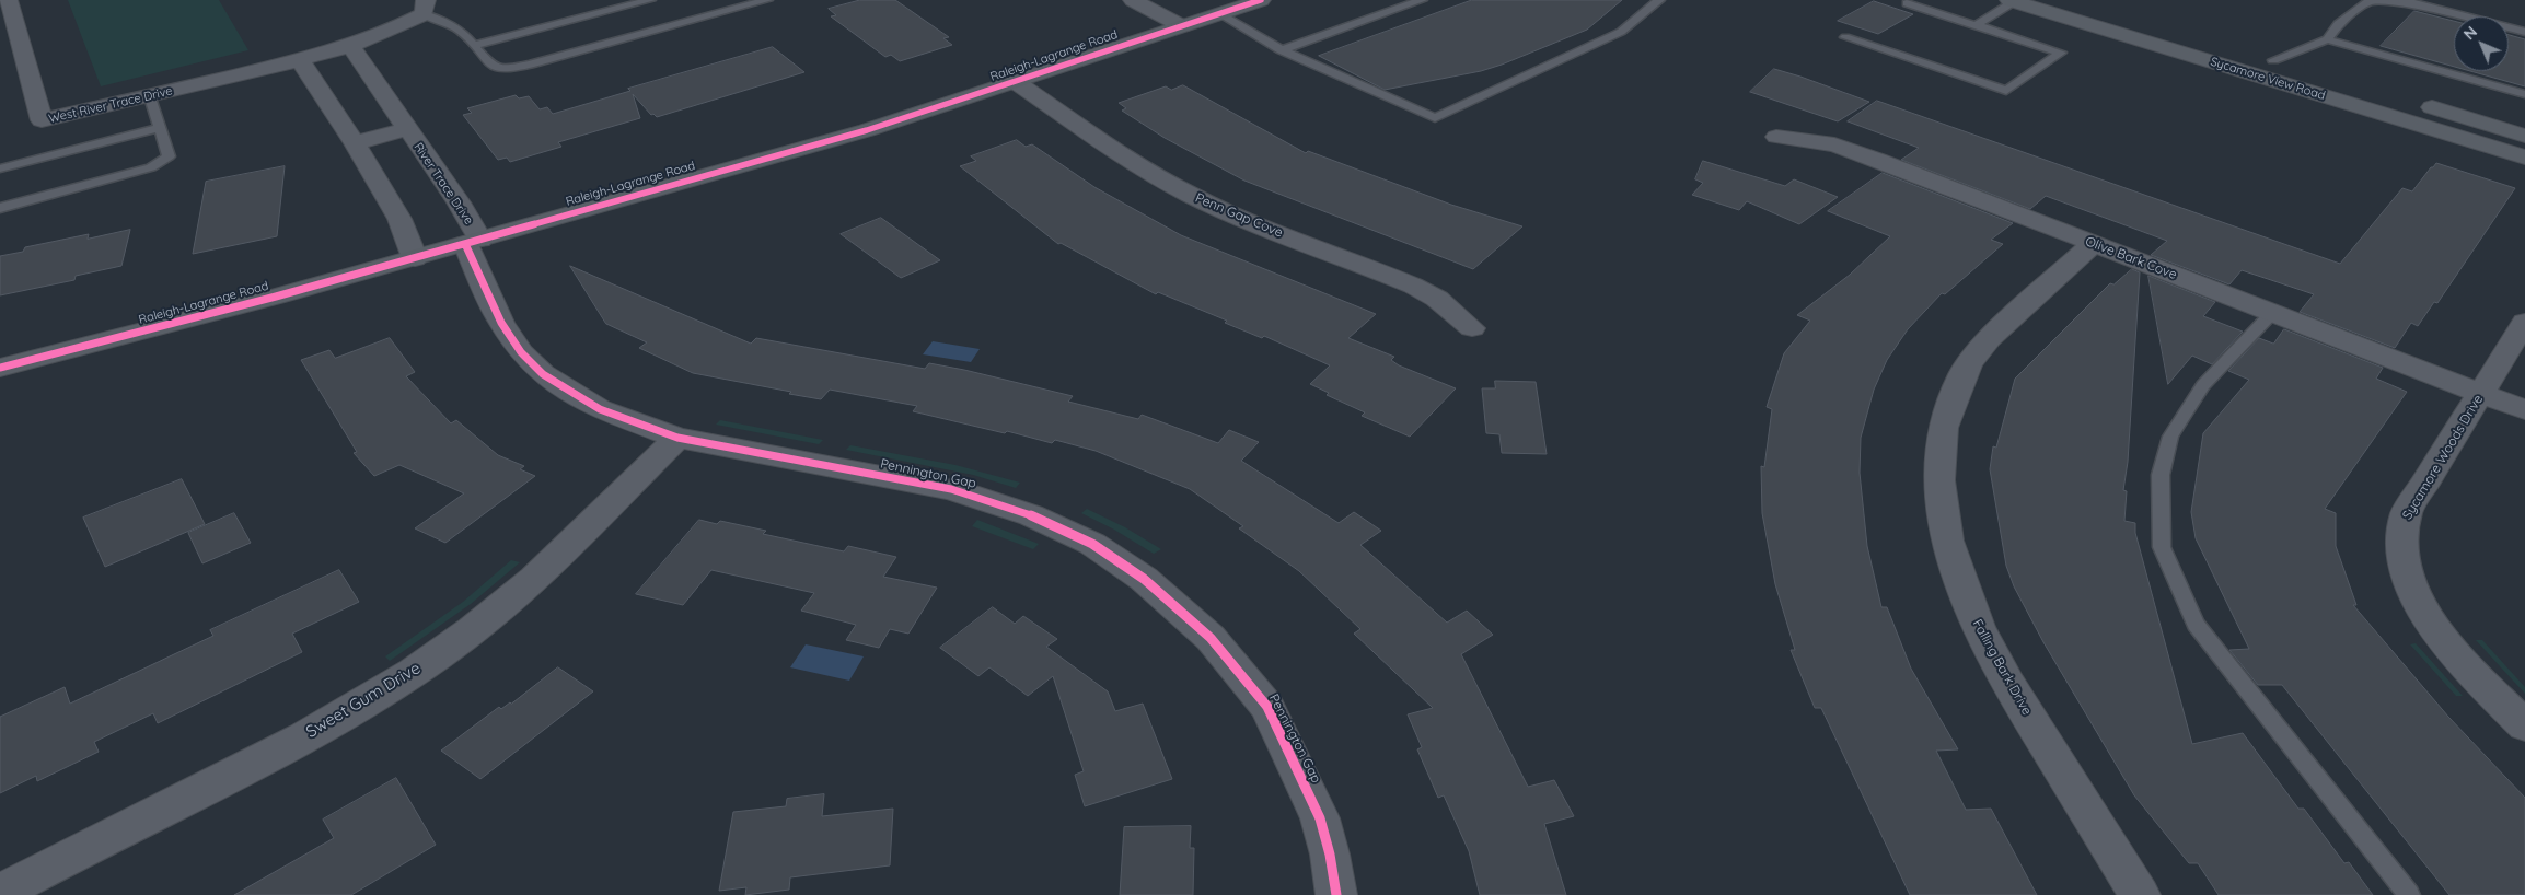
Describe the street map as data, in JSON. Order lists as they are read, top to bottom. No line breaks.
{"streets":{"main road":["Raleigh-Lagrange Road","Sycamore View Road"],"street":["West River Trace Drive","River Trace Drive","Penn Gap Cove","Olive Bark Cove","Sycamore Woods Drive","Pennington Gap","Falling Bark Drive","Sweet Gum Drive"]},"crossings":[["Raleigh-Lagrange Road","River Trace Drive"],["Raleigh-Lagrange Road","Penn Gap Cove"],["Raleigh-Lagrange Road","Pennington Gap"],["West River Trace Drive","River Trace Drive"],["River Trace Drive","Pennington Gap"],["Olive Bark Cove","Sycamore Woods Drive"],["Olive Bark Cove","Falling Bark Drive"],["Pennington Gap","Sweet Gum Drive"]],"north":"top left"}
